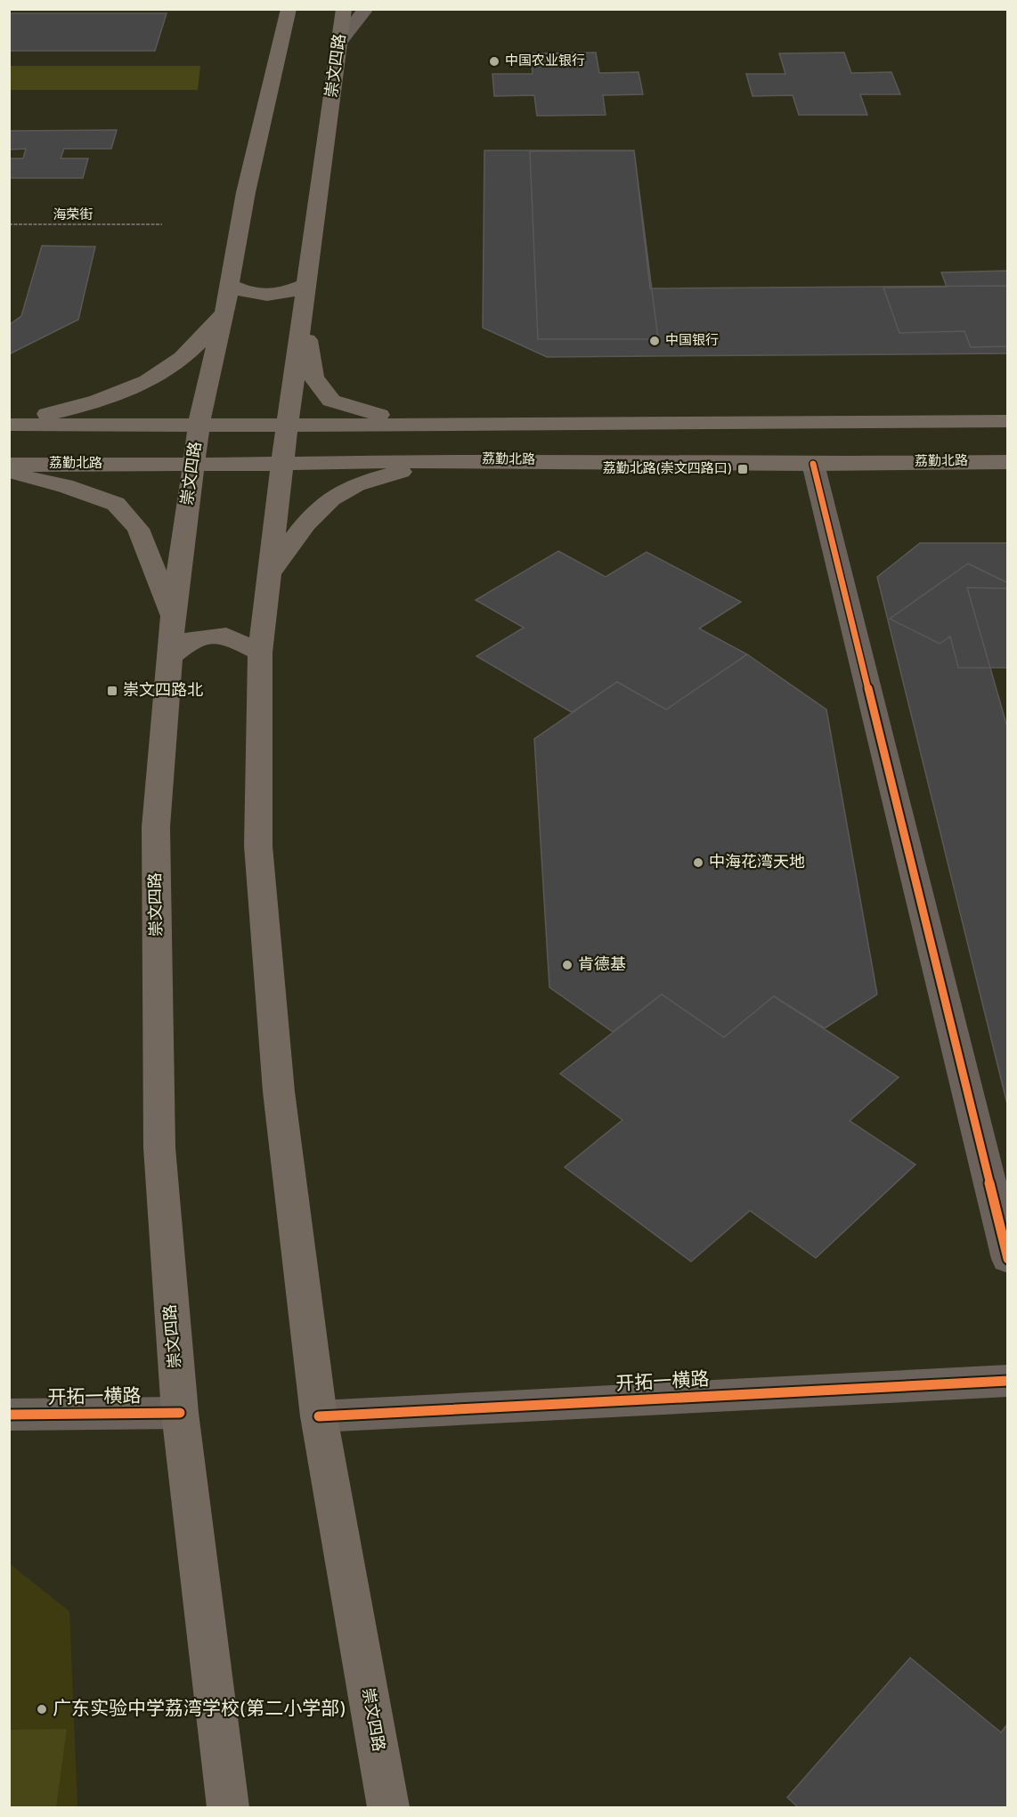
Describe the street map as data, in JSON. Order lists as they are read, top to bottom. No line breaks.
{"streets":{"main road":["崇文四路","荔勤北路"],"street":["开拓一横路"],"path":["海荣街"]},"crossings":[["崇文四路","荔勤北路"],["崇文四路","开拓一横路"]],"places":{"other":["中国农业银行","中国银行","中海花湾天地","肯德基","广东实验中学荔湾学校(第二小学部)"],"transit":["荔勤北路(崇文四路口)","崇文四路北"]}}
